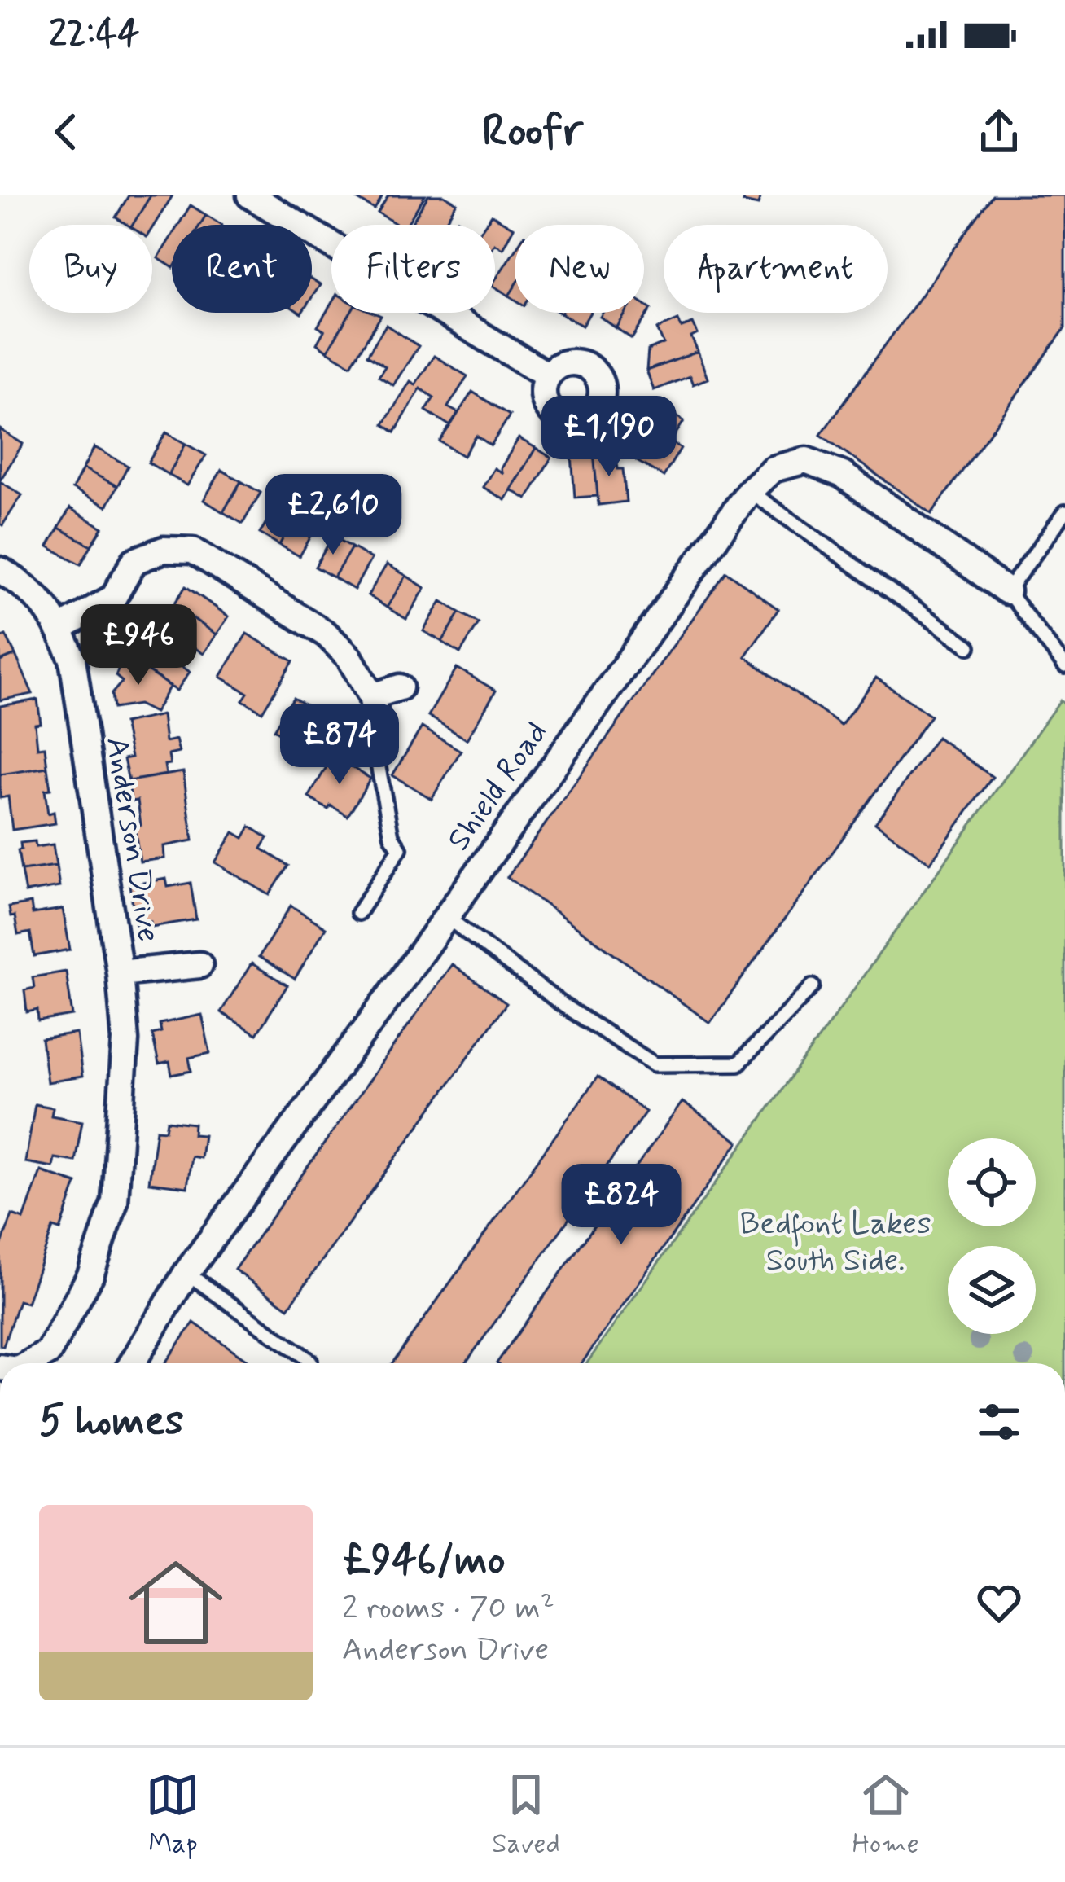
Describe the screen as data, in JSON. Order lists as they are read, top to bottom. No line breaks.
{"streets":{"street":["Shield Road","Anderson Drive"]},"parks":["Bedfont Lakes South Side."],"page":{"status":"22:44","header":"Roofr","chip":["Buy","Rent","Filters","New","Apartment"],"price":["£1,190","£2,610","£946","£874","£824"],"heading":"5 homes","list":[{"name":"£946/mo","note":"2 rooms · 70 m² · Anderson Drive"}],"tabs":["Map","Saved","Home"]}}
